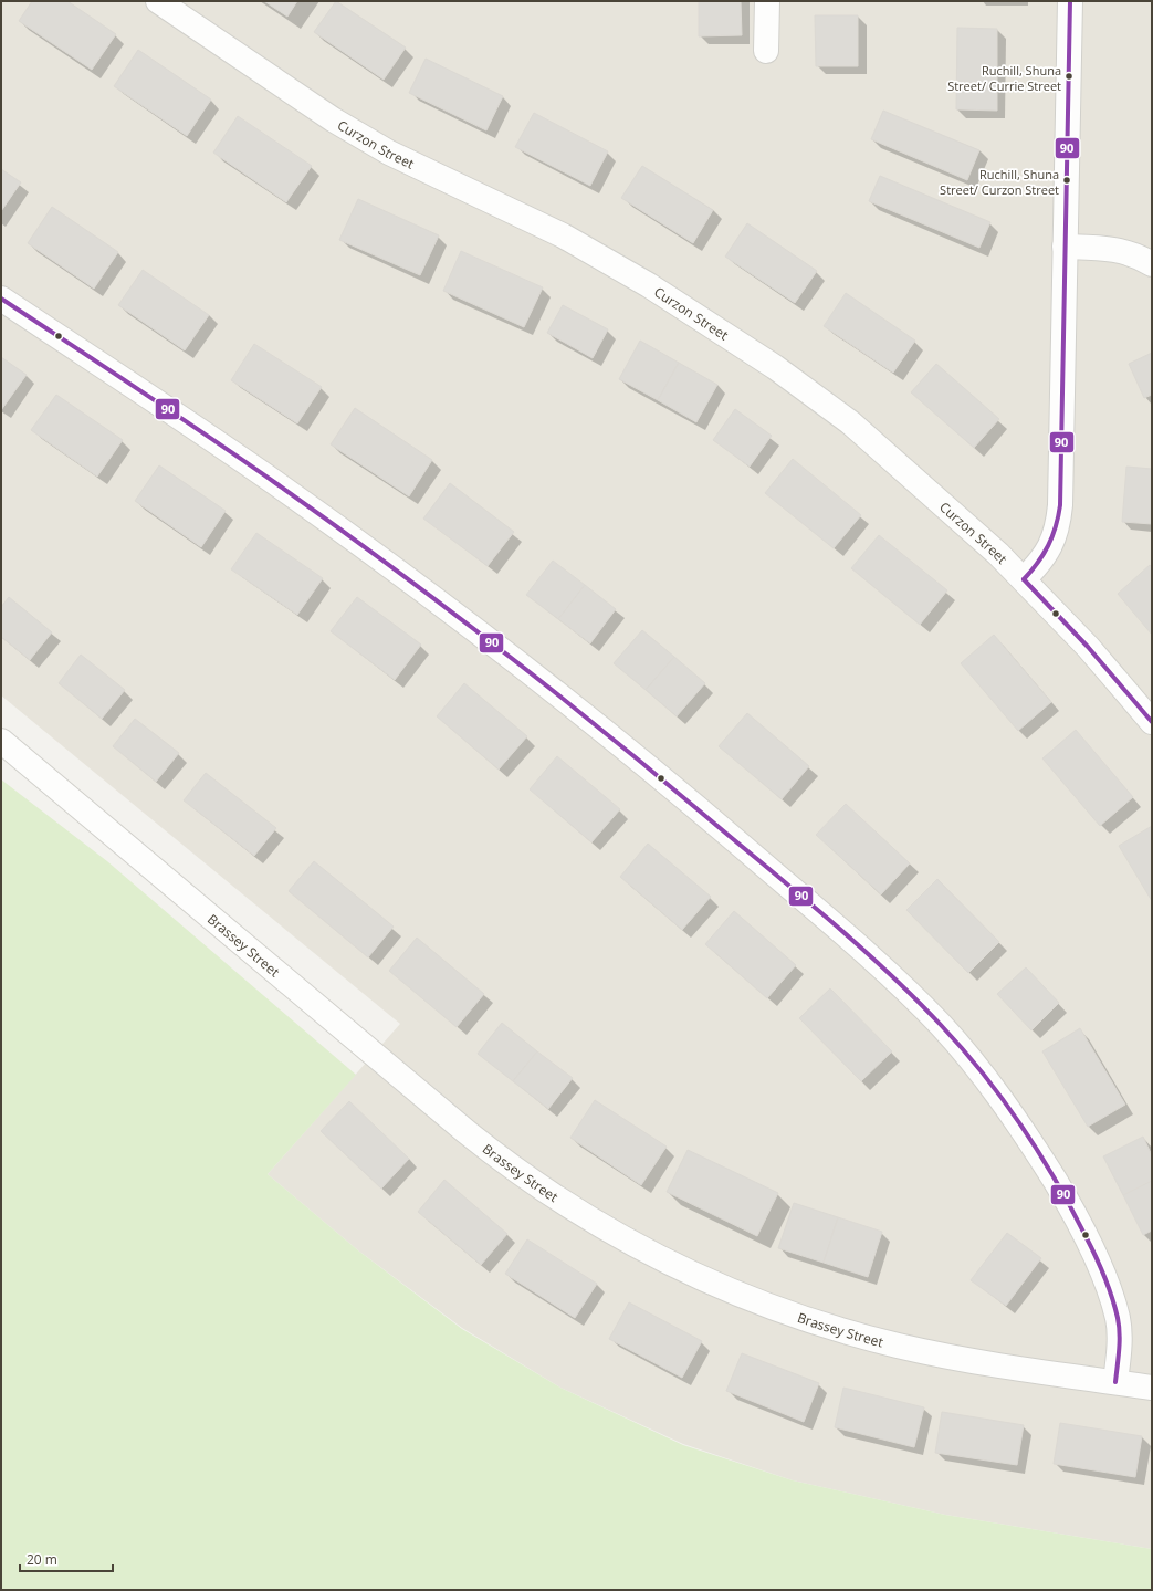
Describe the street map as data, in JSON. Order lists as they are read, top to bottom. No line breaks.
{"streets":{"street":["Curzon Street","Brassey Street"]},"places":["Ruchill, Shuna Street/ Currie Street","Ruchill, Shuna Street/ Curzon Street"],"lines":["transit line 90"],"scale_bar":"20 m"}
